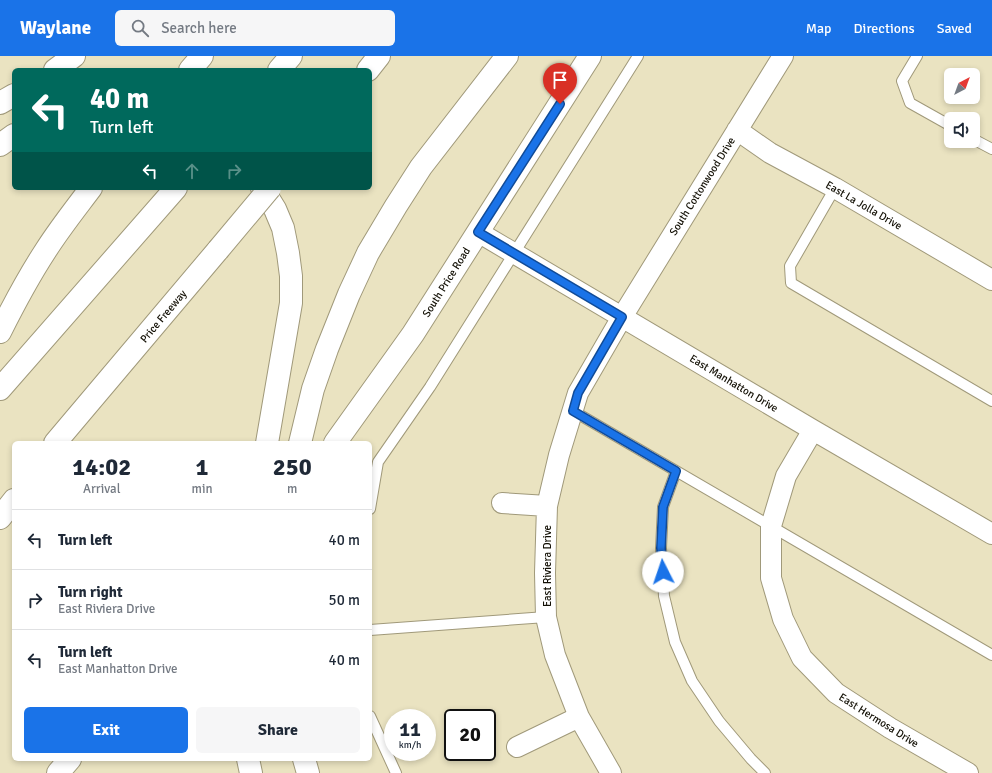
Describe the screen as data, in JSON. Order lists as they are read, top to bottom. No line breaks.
{"streets":{"main road":["South Price Road","Price Freeway"],"street":["South Cottonwood Drive","East La Jolla Drive","East Manhatton Drive","East Riviera Drive","East Hermosa Drive"]},"crossings":[["South Cottonwood Drive","East La Jolla Drive"],["South Cottonwood Drive","East Manhatton Drive"],["South Cottonwood Drive","East Riviera Drive"],["South Price Road","East Manhatton Drive"],["East Manhatton Drive","East Riviera Drive"],["East Manhatton Drive","East Hermosa Drive"]],"north":"top right","page":{"header":"Waylane","search":"Search here","nav":["Map","Directions","Saved"],"turn":["40 m","Turn left"],"eta":["14:02","Arrival","1","min","250","m"],"list":[{"name":"Turn left","value":"40 m"},{"name":"Turn right","note":"East Riviera Drive","value":"50 m"},{"name":"Turn left","note":"East Manhatton Drive","value":"40 m"}],"buttons":["Exit","Share"],"speed":"11 km/h","limit":"20"}}
